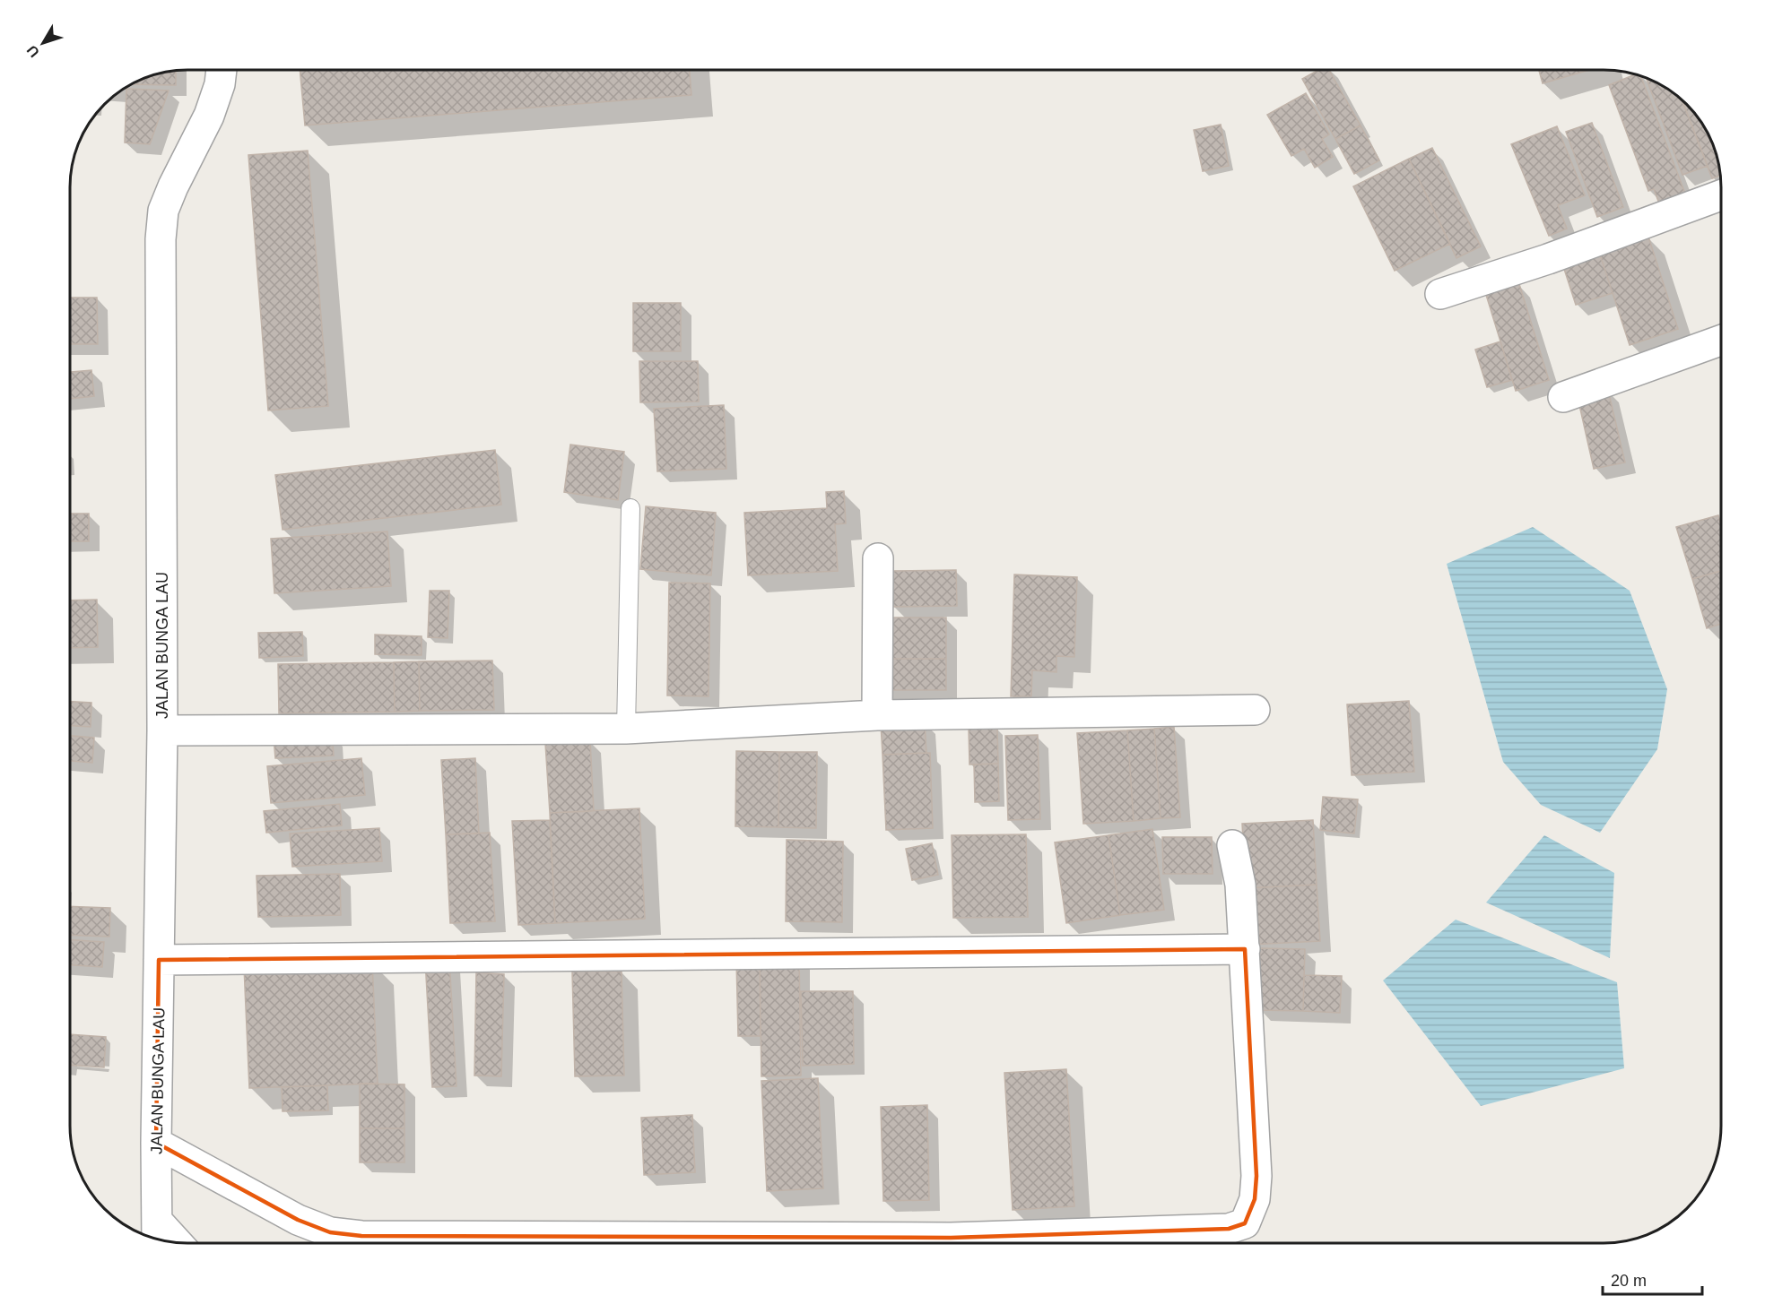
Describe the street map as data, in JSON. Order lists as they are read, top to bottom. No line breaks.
{"streets":{"street":["JALAN BUNGA LAU"]},"scale_bar":"20 m","north":"bottom left"}
